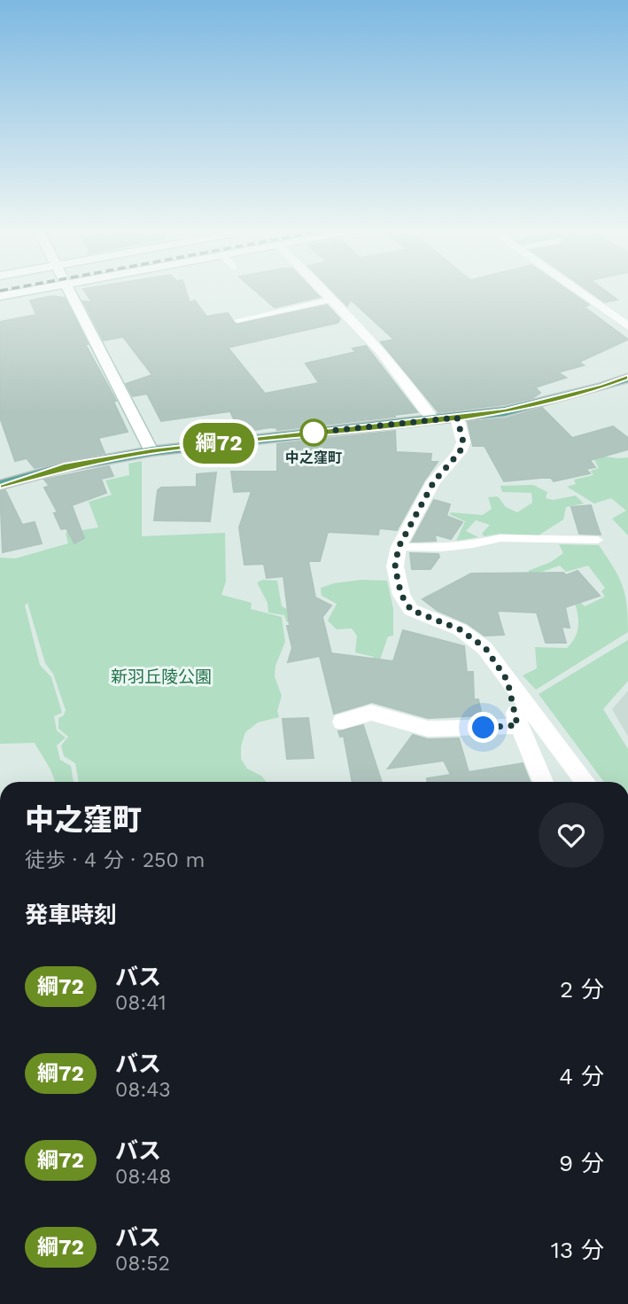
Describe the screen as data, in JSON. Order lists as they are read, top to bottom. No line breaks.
{"parks":["新羽丘陵公園"],"places":["中之窪町"],"lines":["bus line 綱72"],"page":{"on_map":"綱72","heading":[["中之窪町","徒歩 · 4 分 · 250 m"],"発車時刻"],"list":[{"mark":"綱72","name":"バス","note":"08:41","value":"2 分"},{"mark":"綱72","name":"バス","note":"08:43","value":"4 分"},{"mark":"綱72","name":"バス","note":"08:48","value":"9 分"},{"mark":"綱72","name":"バス","note":"08:52","value":"13 分"}]}}
